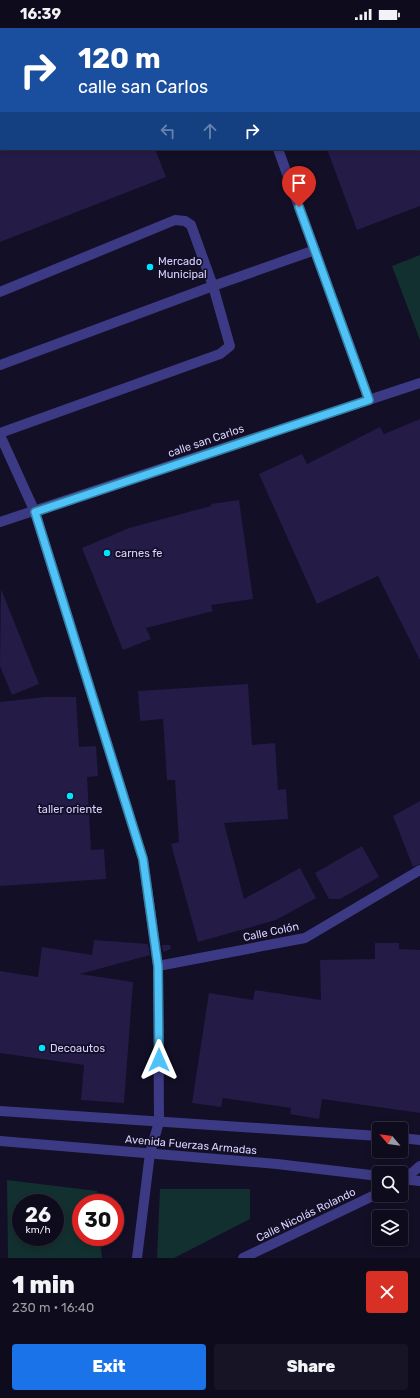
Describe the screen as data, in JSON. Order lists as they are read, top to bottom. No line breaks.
{"streets":{"street":["calle san Carlos","Calle Colón","Avenida Fuerzas Armadas","Calle Nicolás Rolando"]},"places":["Mercado Municipal","carnes fe","taller oriente","Decoautos"],"north":"top left","page":{"status":"16:39","turn":["120 m","calle san Carlos"],"speed":"26 km/h","limit":"30","heading":["1 min","230 m · 16:40"],"buttons":["Exit","Share"]}}
